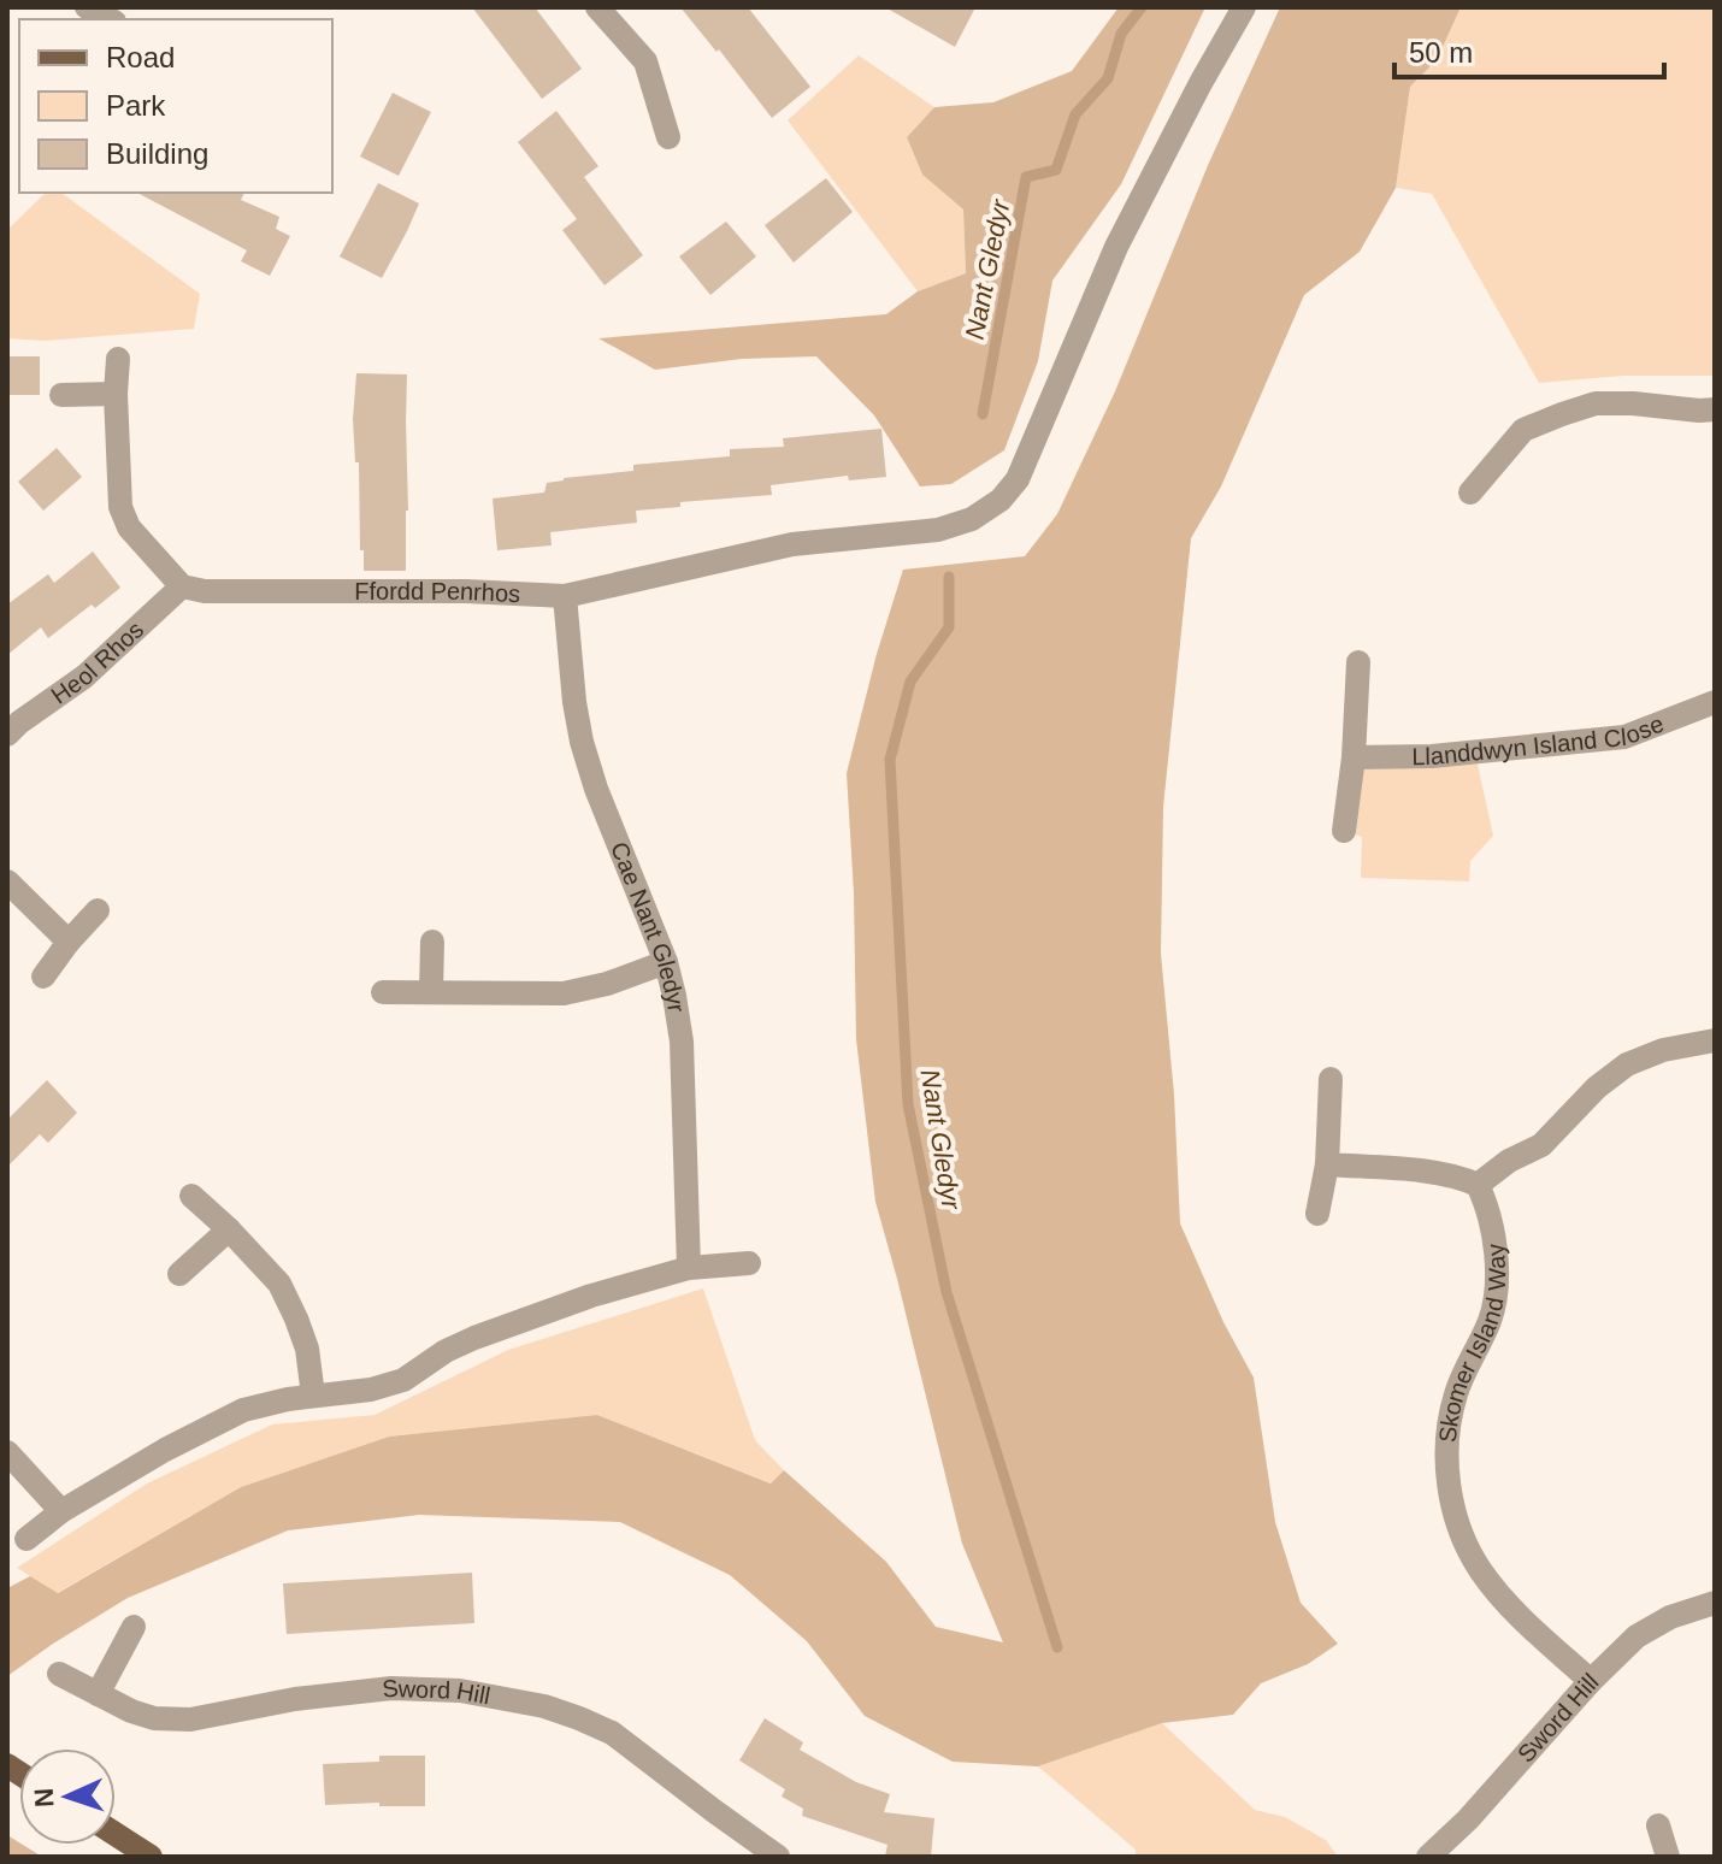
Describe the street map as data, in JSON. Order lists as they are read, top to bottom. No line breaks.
{"streets":{"street":["Ffordd Penrhos","Heol Rhos","Llanddwyn Island Close","Cae Nant Gledyr","Skomer Island Way","Sword Hill"]},"crossings":[["Ffordd Penrhos","Heol Rhos"],["Ffordd Penrhos","Cae Nant Gledyr"],["Skomer Island Way","Sword Hill"]],"water":["Nant Gledyr"],"legend":["Road","Park","Building"],"scale_bar":"50 m","north":"left"}
